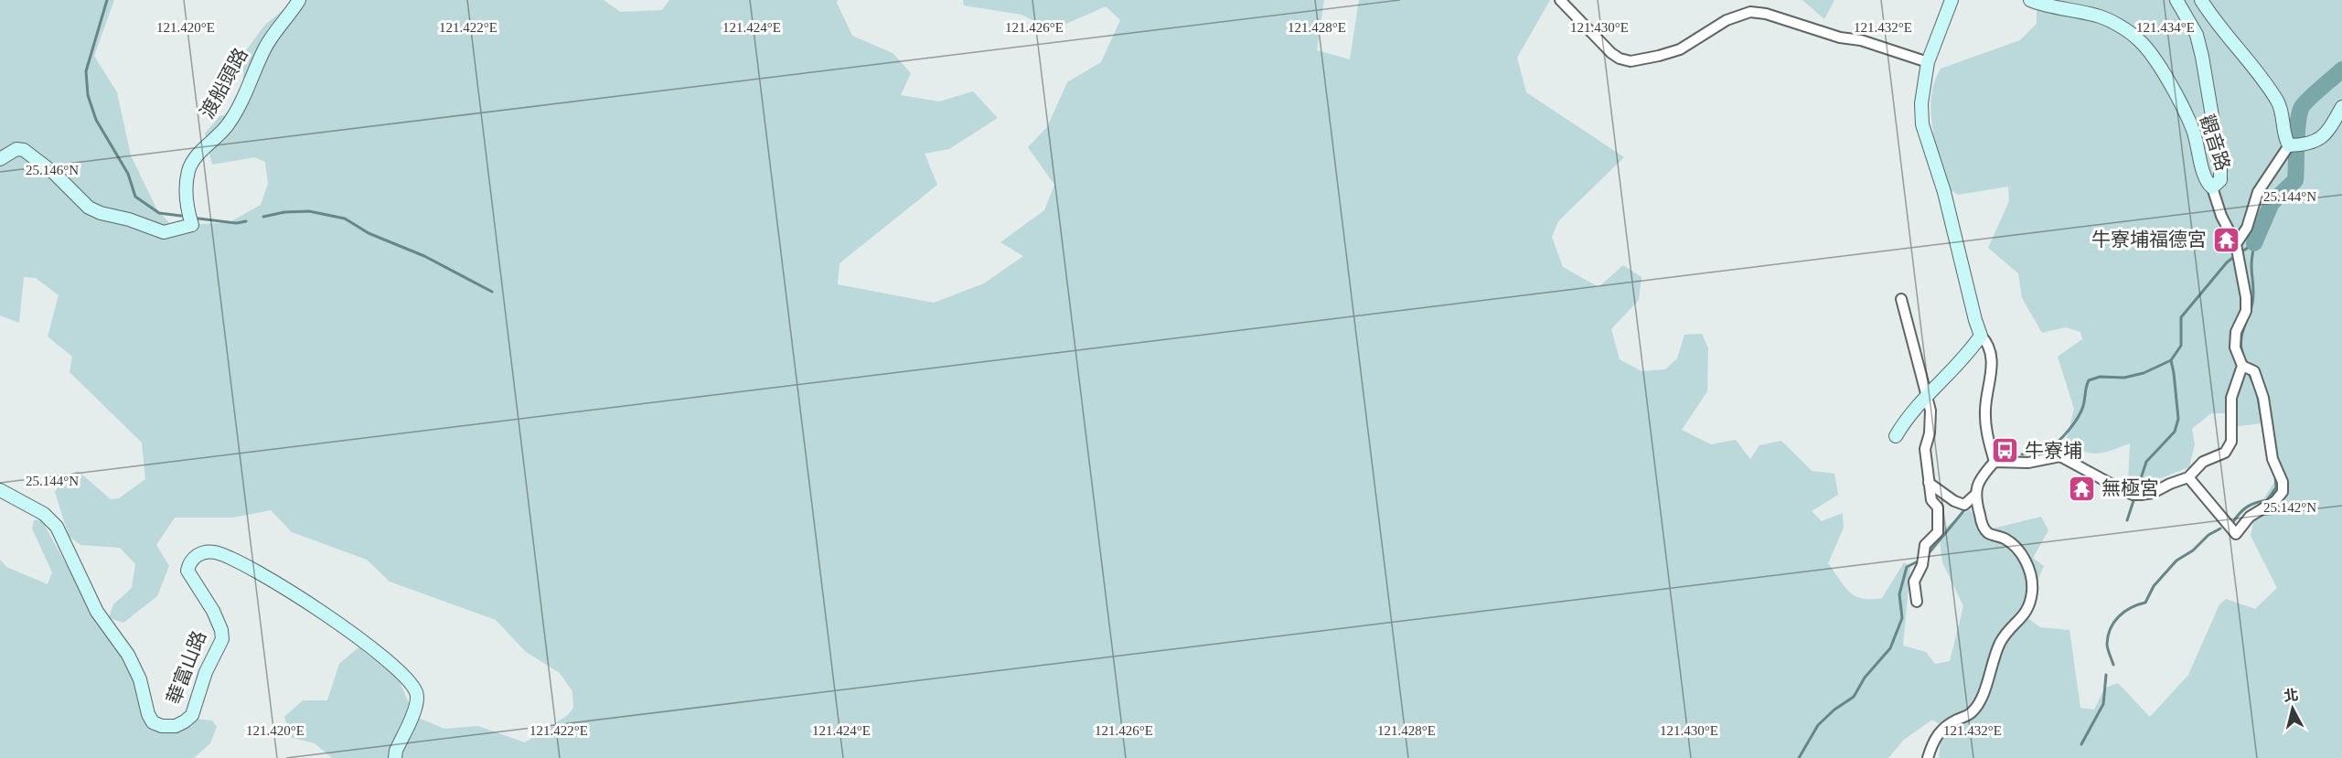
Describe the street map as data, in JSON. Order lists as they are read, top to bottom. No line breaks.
{"streets":{"street":["渡船頭路","觀音路","華富山路"]},"places":{"temple":["牛寮埔福德宮","無極宮"],"bus stop":["牛寮埔"]},"north":"top","coordinates":["121.420°E","121.422°E","121.424°E","121.426°E","121.428°E","121.430°E","121.432°E","121.434°E","25.146°N","25.144°N","25.142°N"]}
